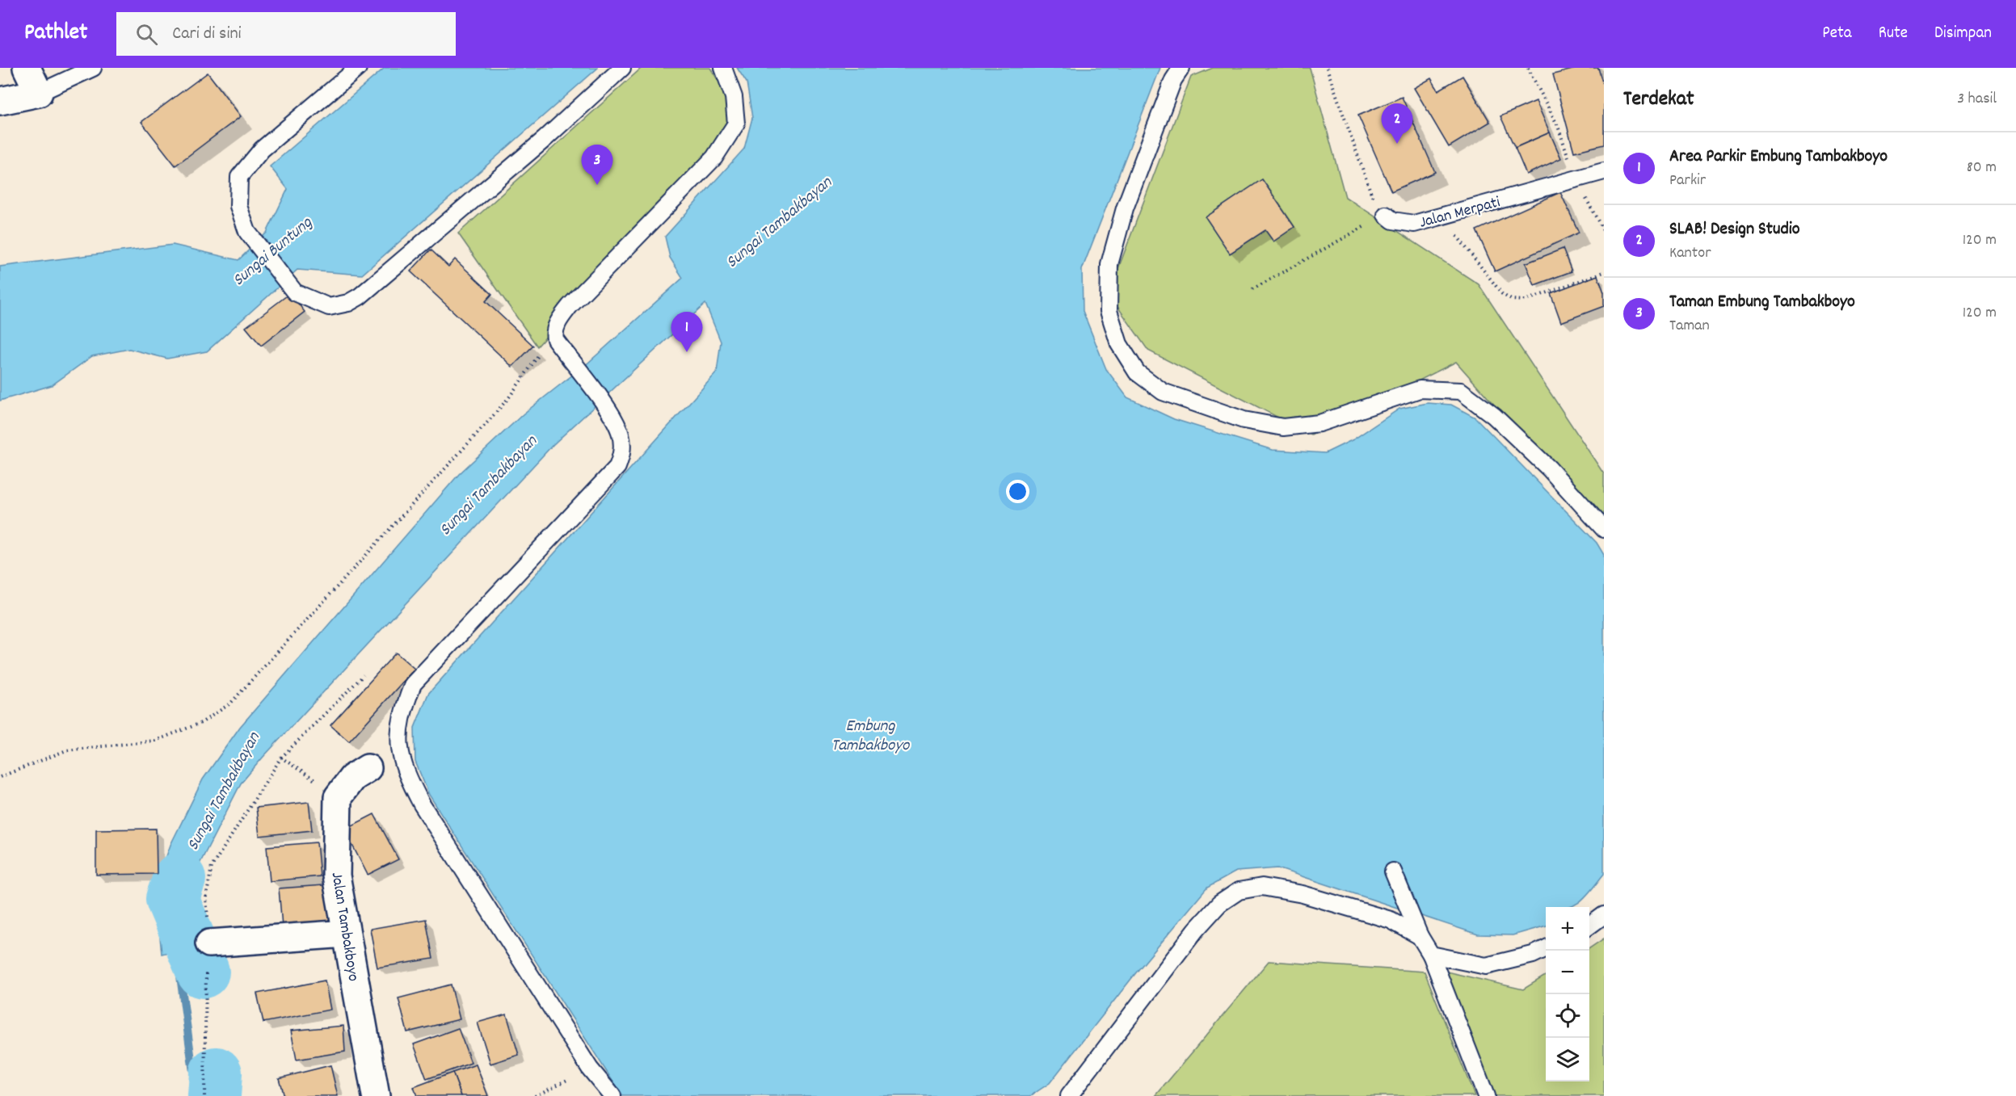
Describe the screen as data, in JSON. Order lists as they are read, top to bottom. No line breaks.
{"streets":{"street":["Jalan Tambakboyo"],"lane":["Jalan Merpati"]},"water":["Sungai Tambakbayan","Sungai Buntung","Embung Tambakboyo"],"page":{"header":"Pathlet","search":"Cari di sini","nav":["Peta","Rute","Disimpan"],"heading":["Terdekat","3 hasil"],"pins":["2","3","1"],"list":[{"mark":"1","name":"Area Parkir Embung Tambakboyo","note":"Parkir","value":"80 m"},{"mark":"2","name":"SLAB! Design Studio","note":"Kantor","value":"120 m"},{"mark":"3","name":"Taman Embung Tambakboyo","note":"Taman","value":"120 m"}],"map_buttons":["+","−"]}}
